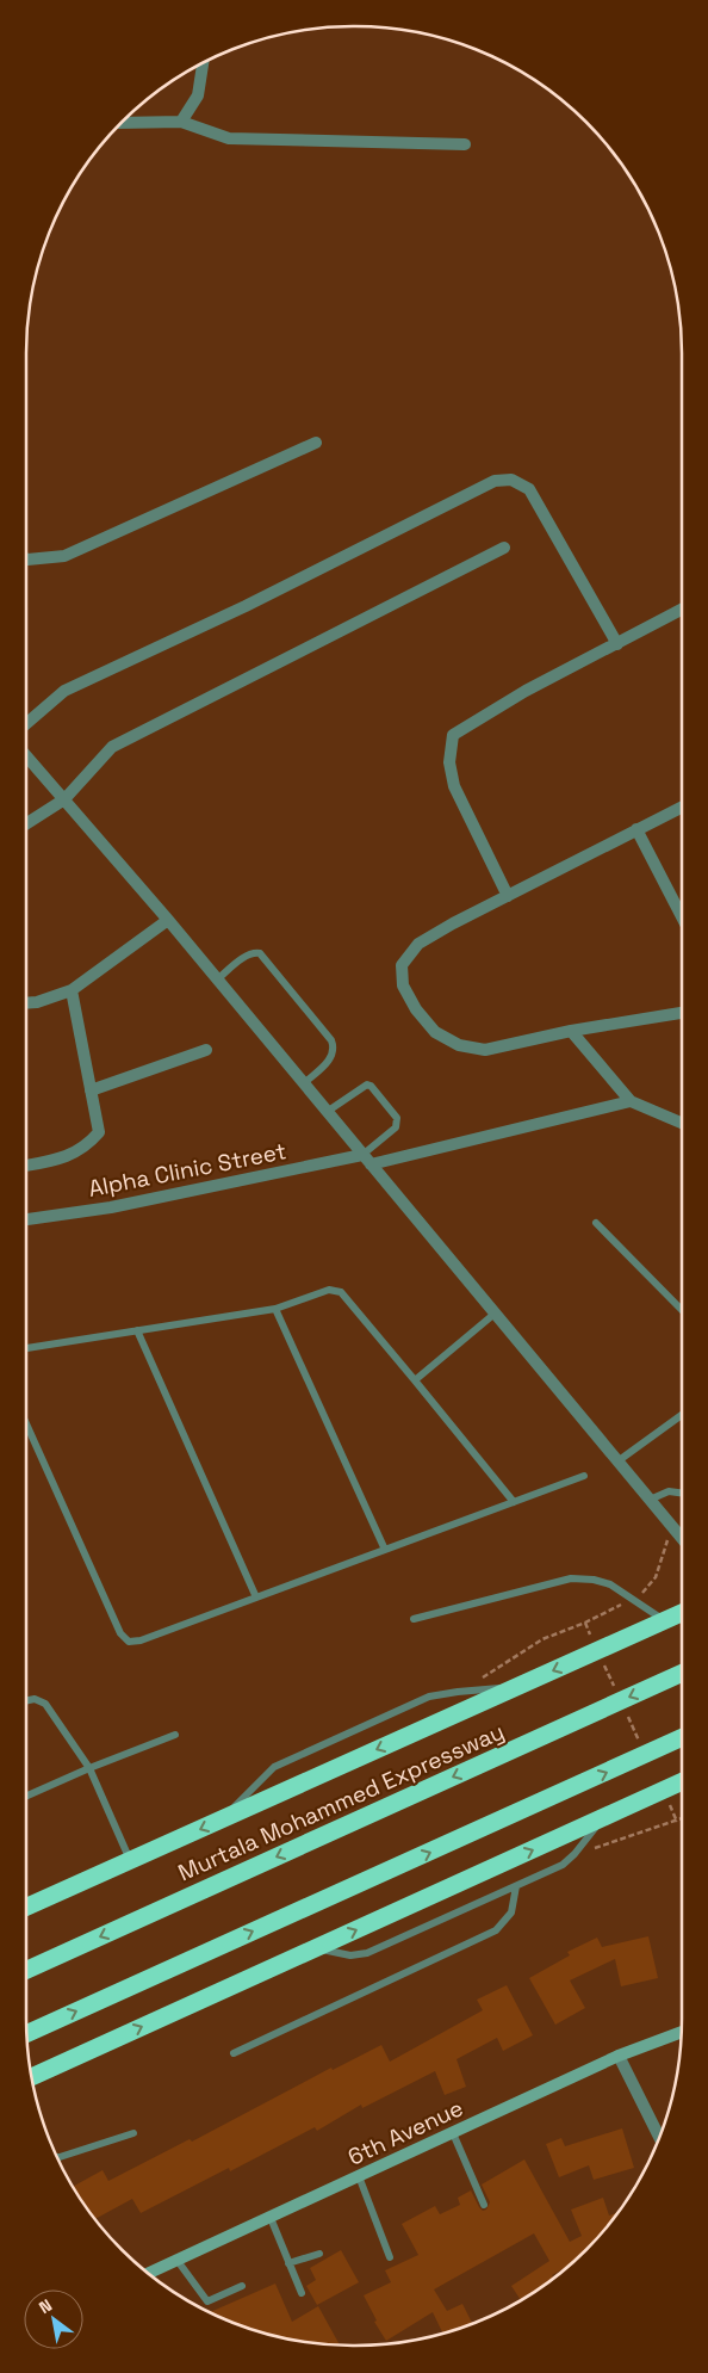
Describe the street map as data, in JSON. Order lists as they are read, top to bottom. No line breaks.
{"streets":{"highway":["Murtala Mohammed Expressway"],"street":["Alpha Clinic Street","6th Avenue"]},"north":"top left"}
